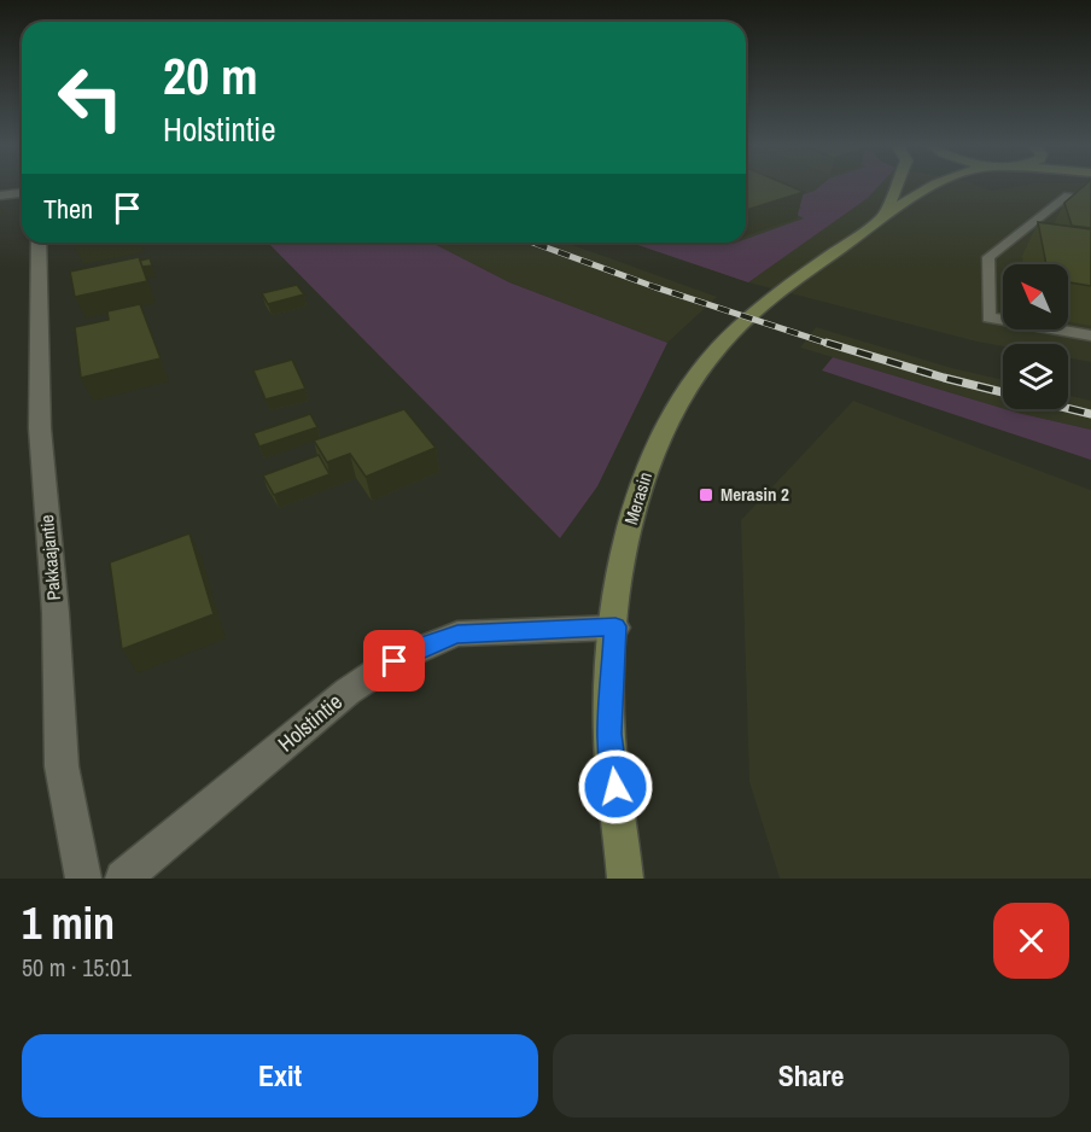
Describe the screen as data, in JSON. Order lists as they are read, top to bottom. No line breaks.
{"streets":{"street":["Merasin","Pakkaajantie","Holstintie"]},"crossings":[["Merasin","Holstintie"]],"places":{"transit":["Merasin 2"]},"north":"top left","page":{"turn":["20 m","Holstintie"],"then":"Then","heading":["1 min","50 m · 15:01"],"buttons":["Exit","Share"]}}
